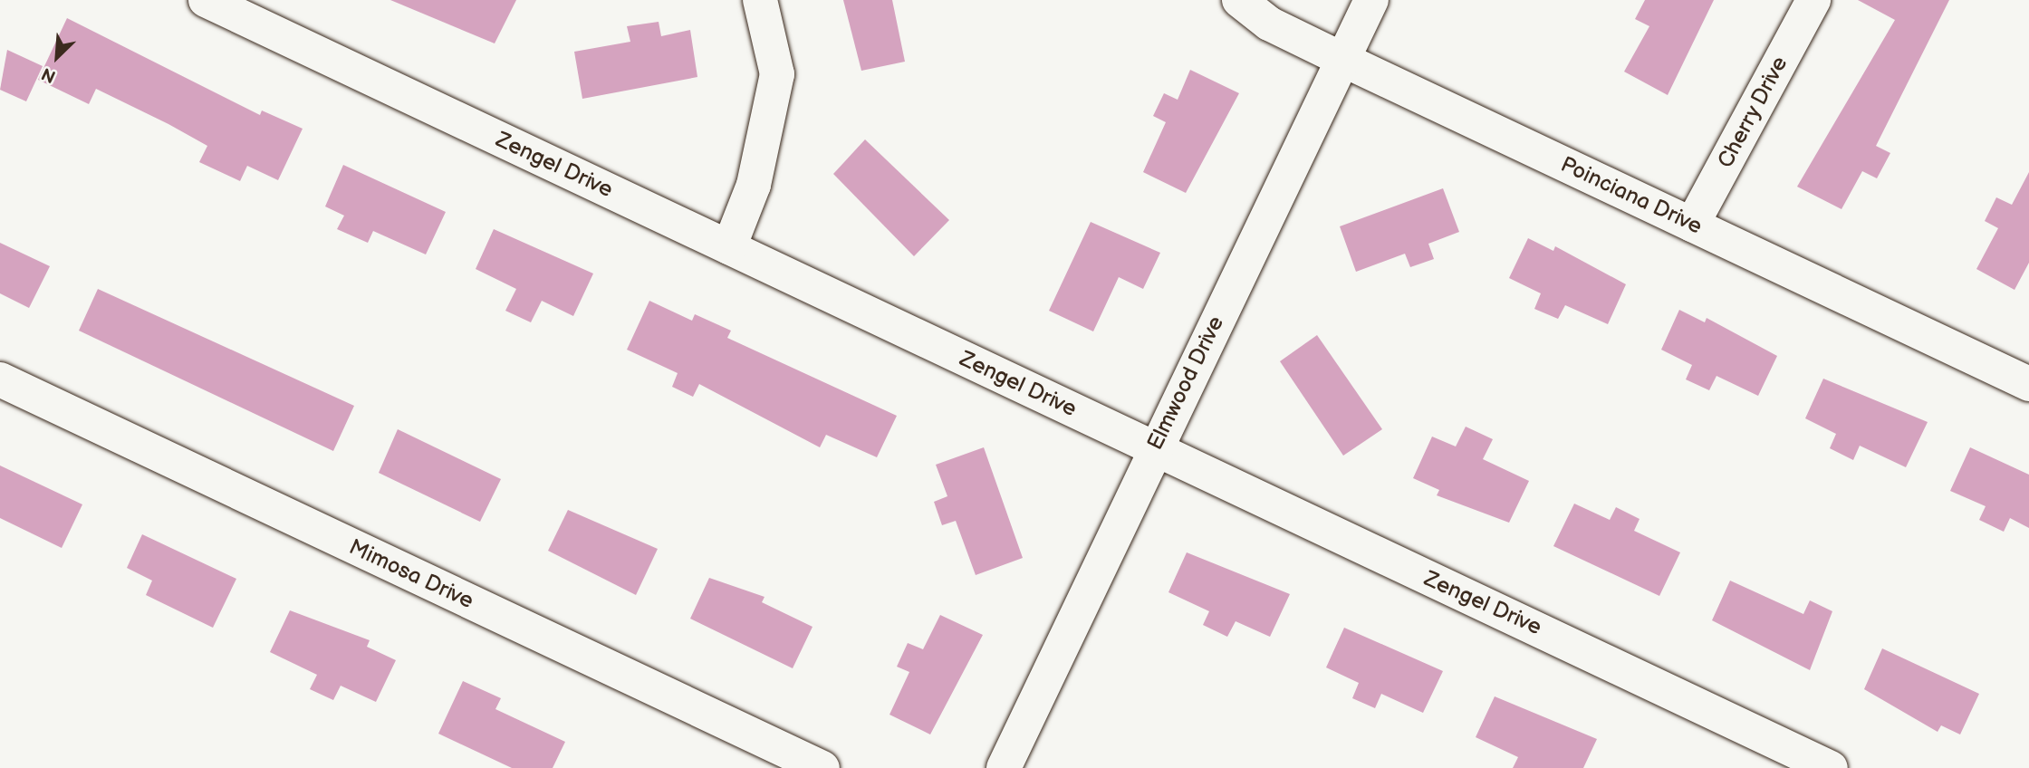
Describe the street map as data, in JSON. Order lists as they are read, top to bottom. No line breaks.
{"streets":{"street":["Cherry Drive","Zengel Drive","Poinciana Drive","Elmwood Drive","Mimosa Drive"]},"crossings":[["Cherry Drive","Poinciana Drive"],["Zengel Drive","Elmwood Drive"],["Poinciana Drive","Elmwood Drive"]],"north":"bottom left"}
